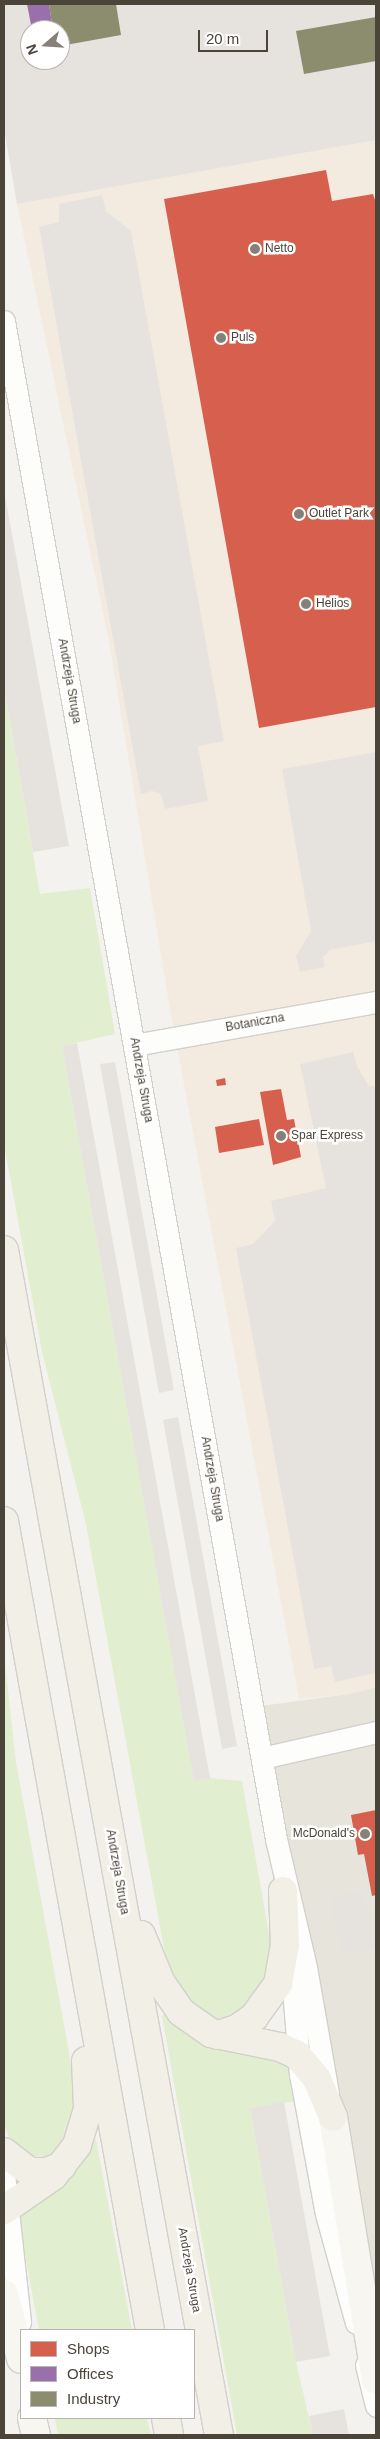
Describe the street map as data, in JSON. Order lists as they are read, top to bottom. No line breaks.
{"streets":{"main road":["Andrzeja Struga"],"street":["Botaniczna"]},"crossings":[["Andrzeja Struga","Botaniczna"]],"places":["Netto","Puls","Outlet Park","Helios","Spar Express","McDonald's"],"legend":["Shops","Offices","Industry"],"scale_bar":"20 m","north":"left"}
